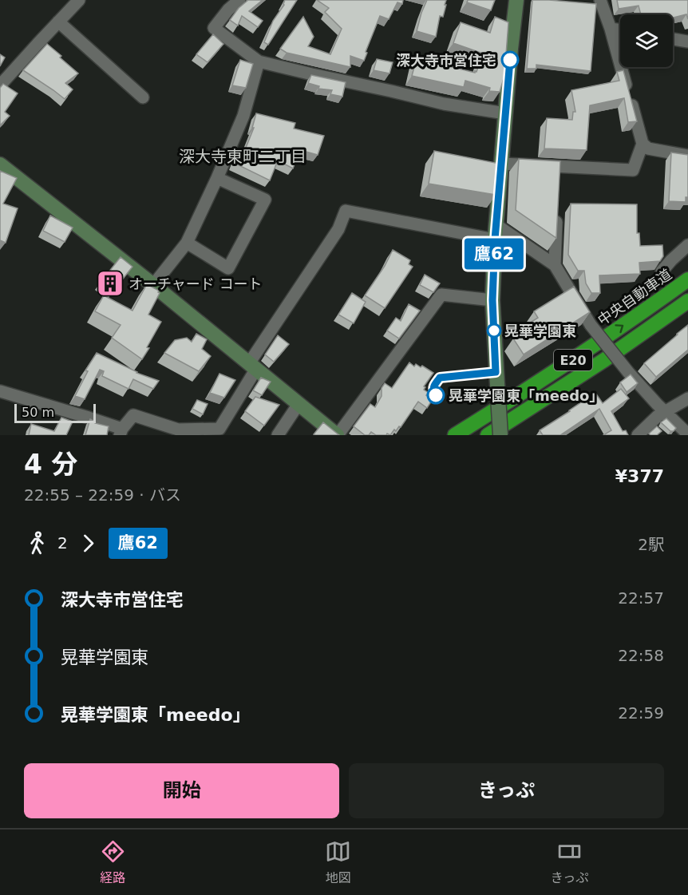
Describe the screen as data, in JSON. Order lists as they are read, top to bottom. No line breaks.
{"streets":{"highway":["中央自動車道","E20"]},"districts":["深大寺東町二丁目"],"places":{"other":["深大寺市営住宅","晃華学園東","晃華学園東「meedo」"],"building":["オーチャード コート"]},"lines":["bus line 鷹62"],"scale_bar":"50 m","page":{"on_map":"鷹62","scale":"50 m","heading":["4 分","22:55 – 22:59 · バス","¥377"],"legs":["2","鷹62","2駅"],"list":[{"name":"深大寺市営住宅","value":"22:57"},{"name":"晃華学園東","value":"22:58"},{"name":"晃華学園東「meedo」","value":"22:59"}],"buttons":["開始","きっぷ"],"tabs":["経路","地図","きっぷ"]}}
